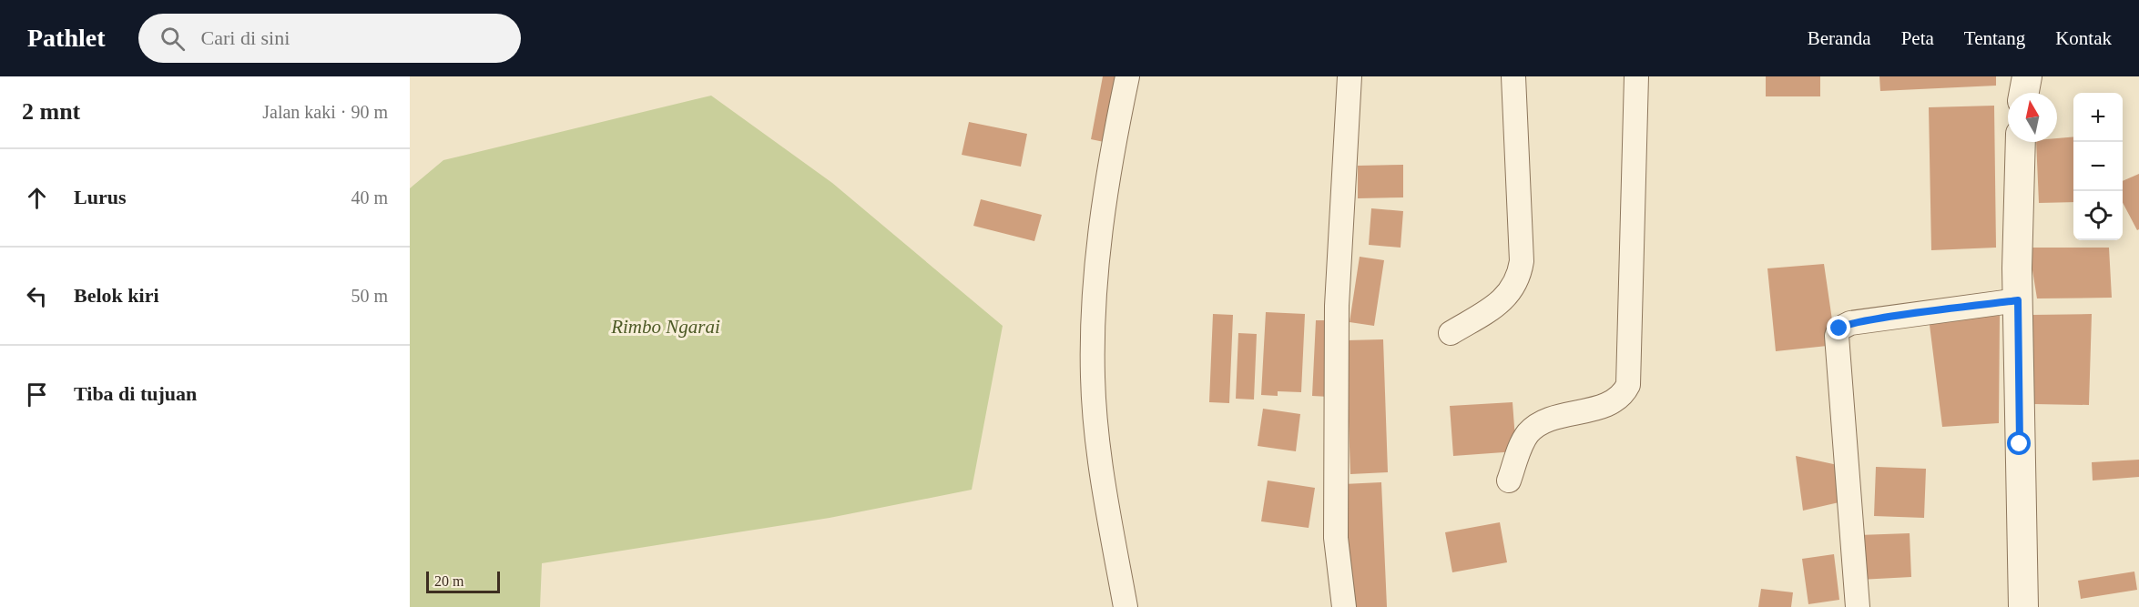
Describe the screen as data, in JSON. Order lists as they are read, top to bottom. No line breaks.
{"parks":["Rimbo Ngarai"],"scale_bar":"20 m","north":"top","page":{"header":"Pathlet","search":"Cari di sini","nav":["Beranda","Peta","Tentang","Kontak"],"heading":["2 mnt","Jalan kaki · 90 m"],"map_buttons":["+","−"],"list":[["Lurus","40 m"],["Belok kiri","50 m"],"Tiba di tujuan"],"scale":"20 m"}}
